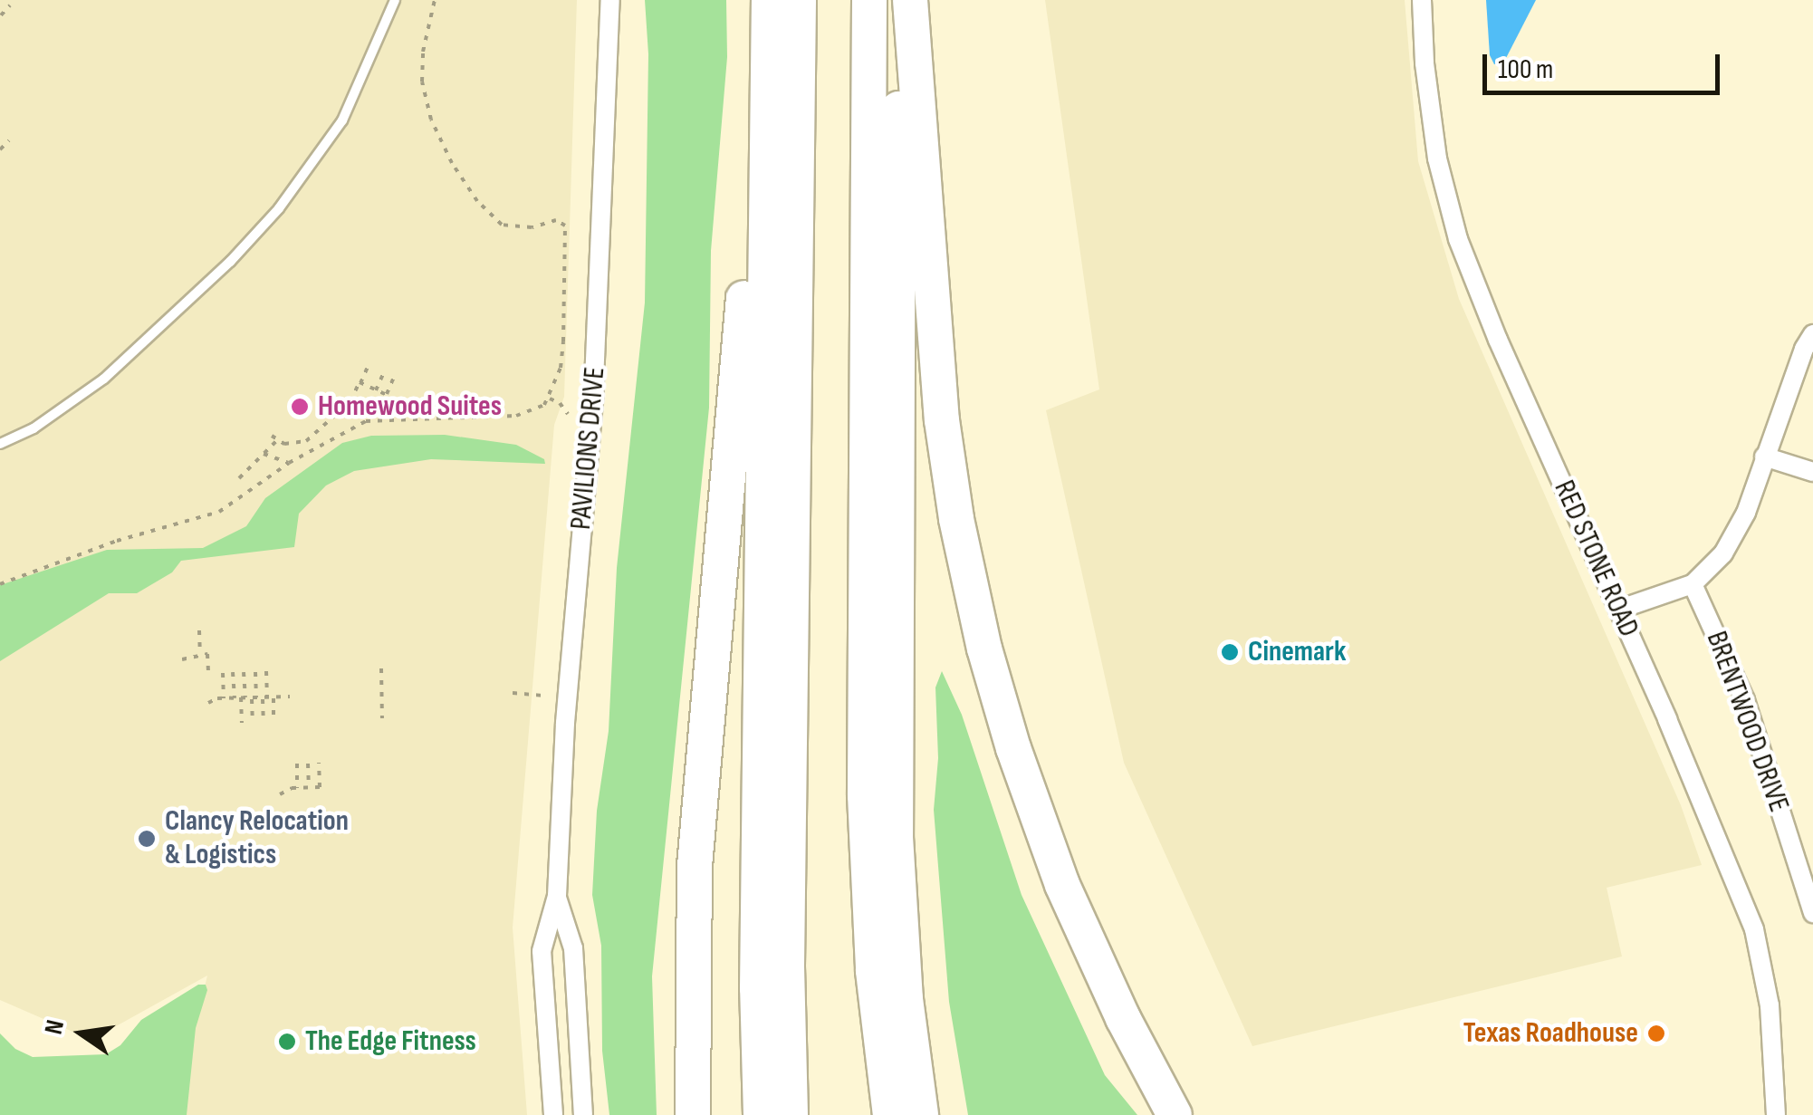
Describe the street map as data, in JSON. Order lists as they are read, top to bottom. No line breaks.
{"streets":{"street":["PAVILIONS DRIVE","RED STONE ROAD","BRENTWOOD DRIVE"]},"places":["Homewood Suites","Cinemark","Clancy Relocation & Logistics","Texas Roadhouse","The Edge Fitness"],"scale_bar":"100 m","north":"left"}
